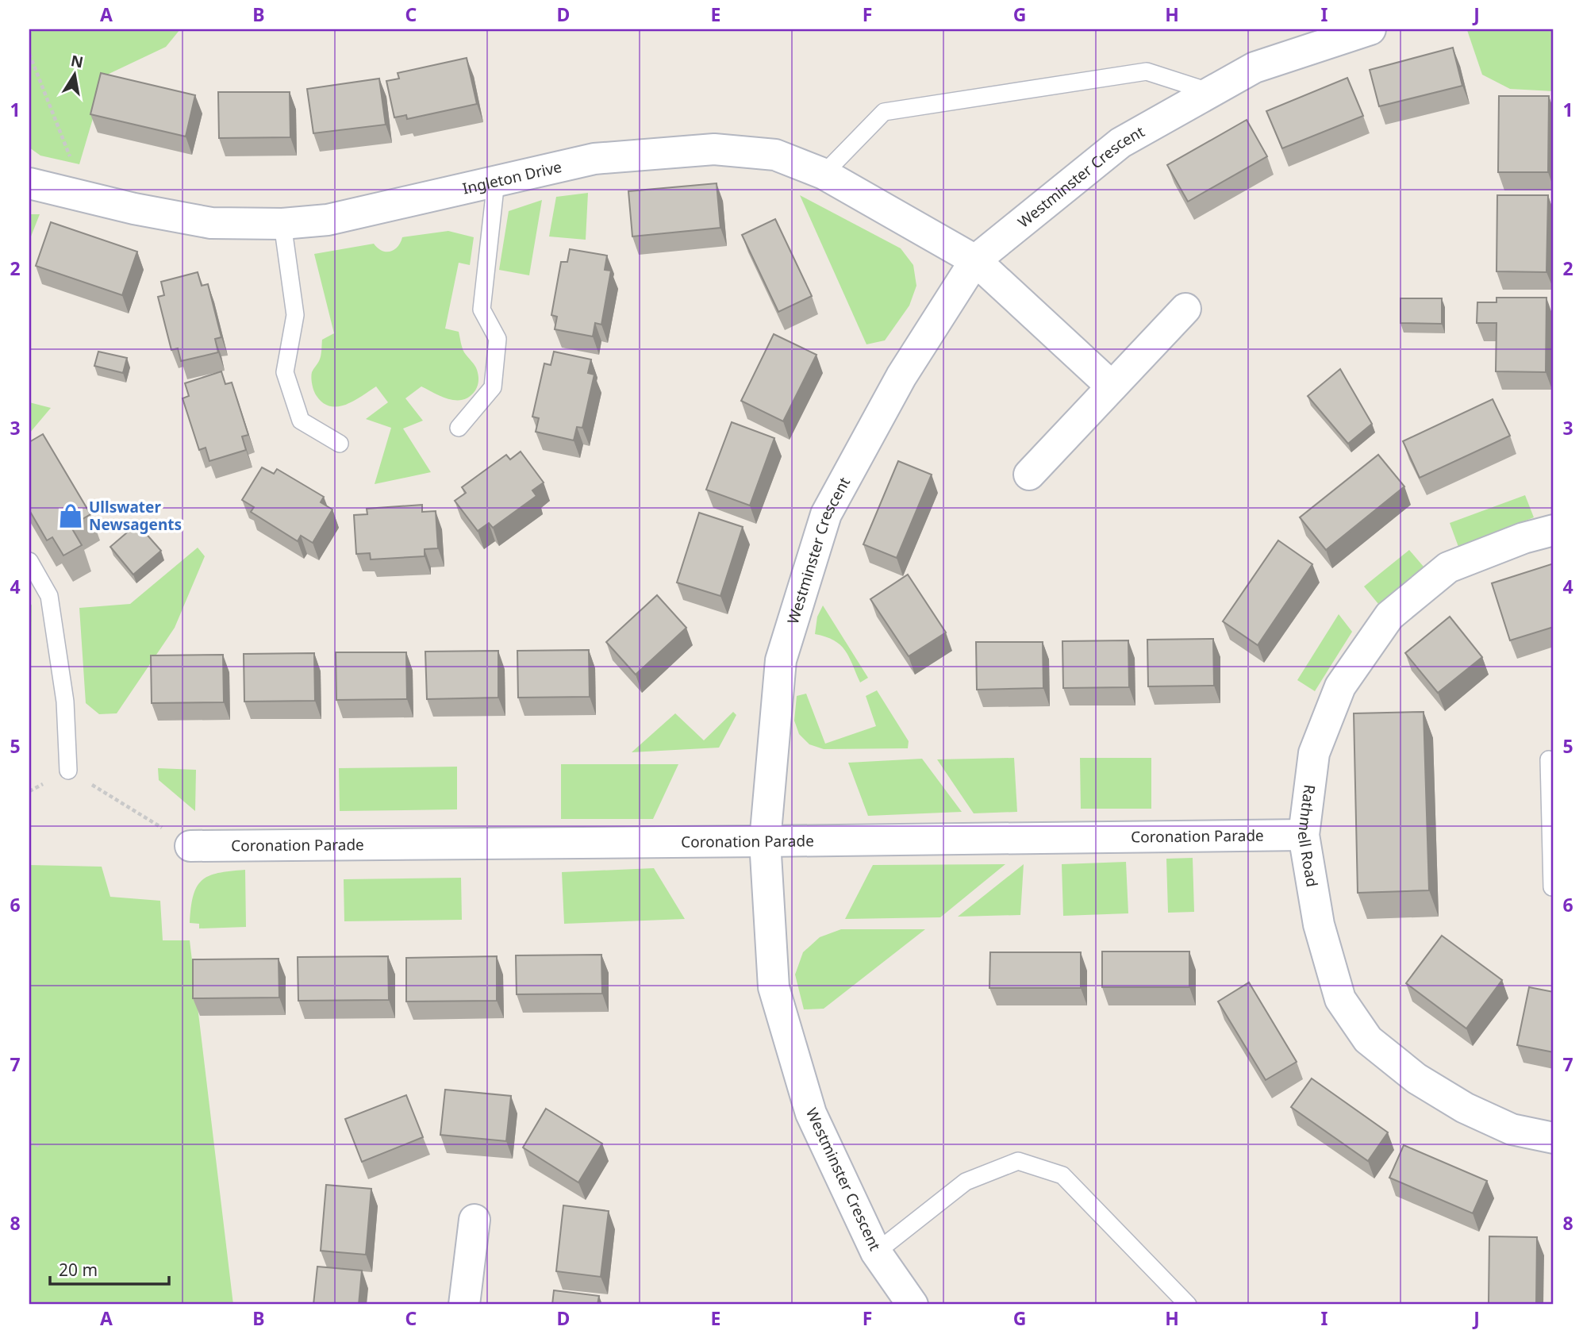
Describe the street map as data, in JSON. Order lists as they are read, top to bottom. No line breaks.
{"streets":{"street":["Westminster Crescent","Ingleton Drive","Coronation Parade","Rathmell Road"]},"crossings":[["Westminster Crescent","Ingleton Drive"],["Westminster Crescent","Coronation Parade"],["Coronation Parade","Rathmell Road"]],"places":{"shop":["Ullswater Newsagents"]},"scale_bar":"20 m","north":"top","grid":{"columns":["A","B","C","D","E","F","G","H","I","J"],"rows":["1","2","3","4","5","6","7","8"]}}
